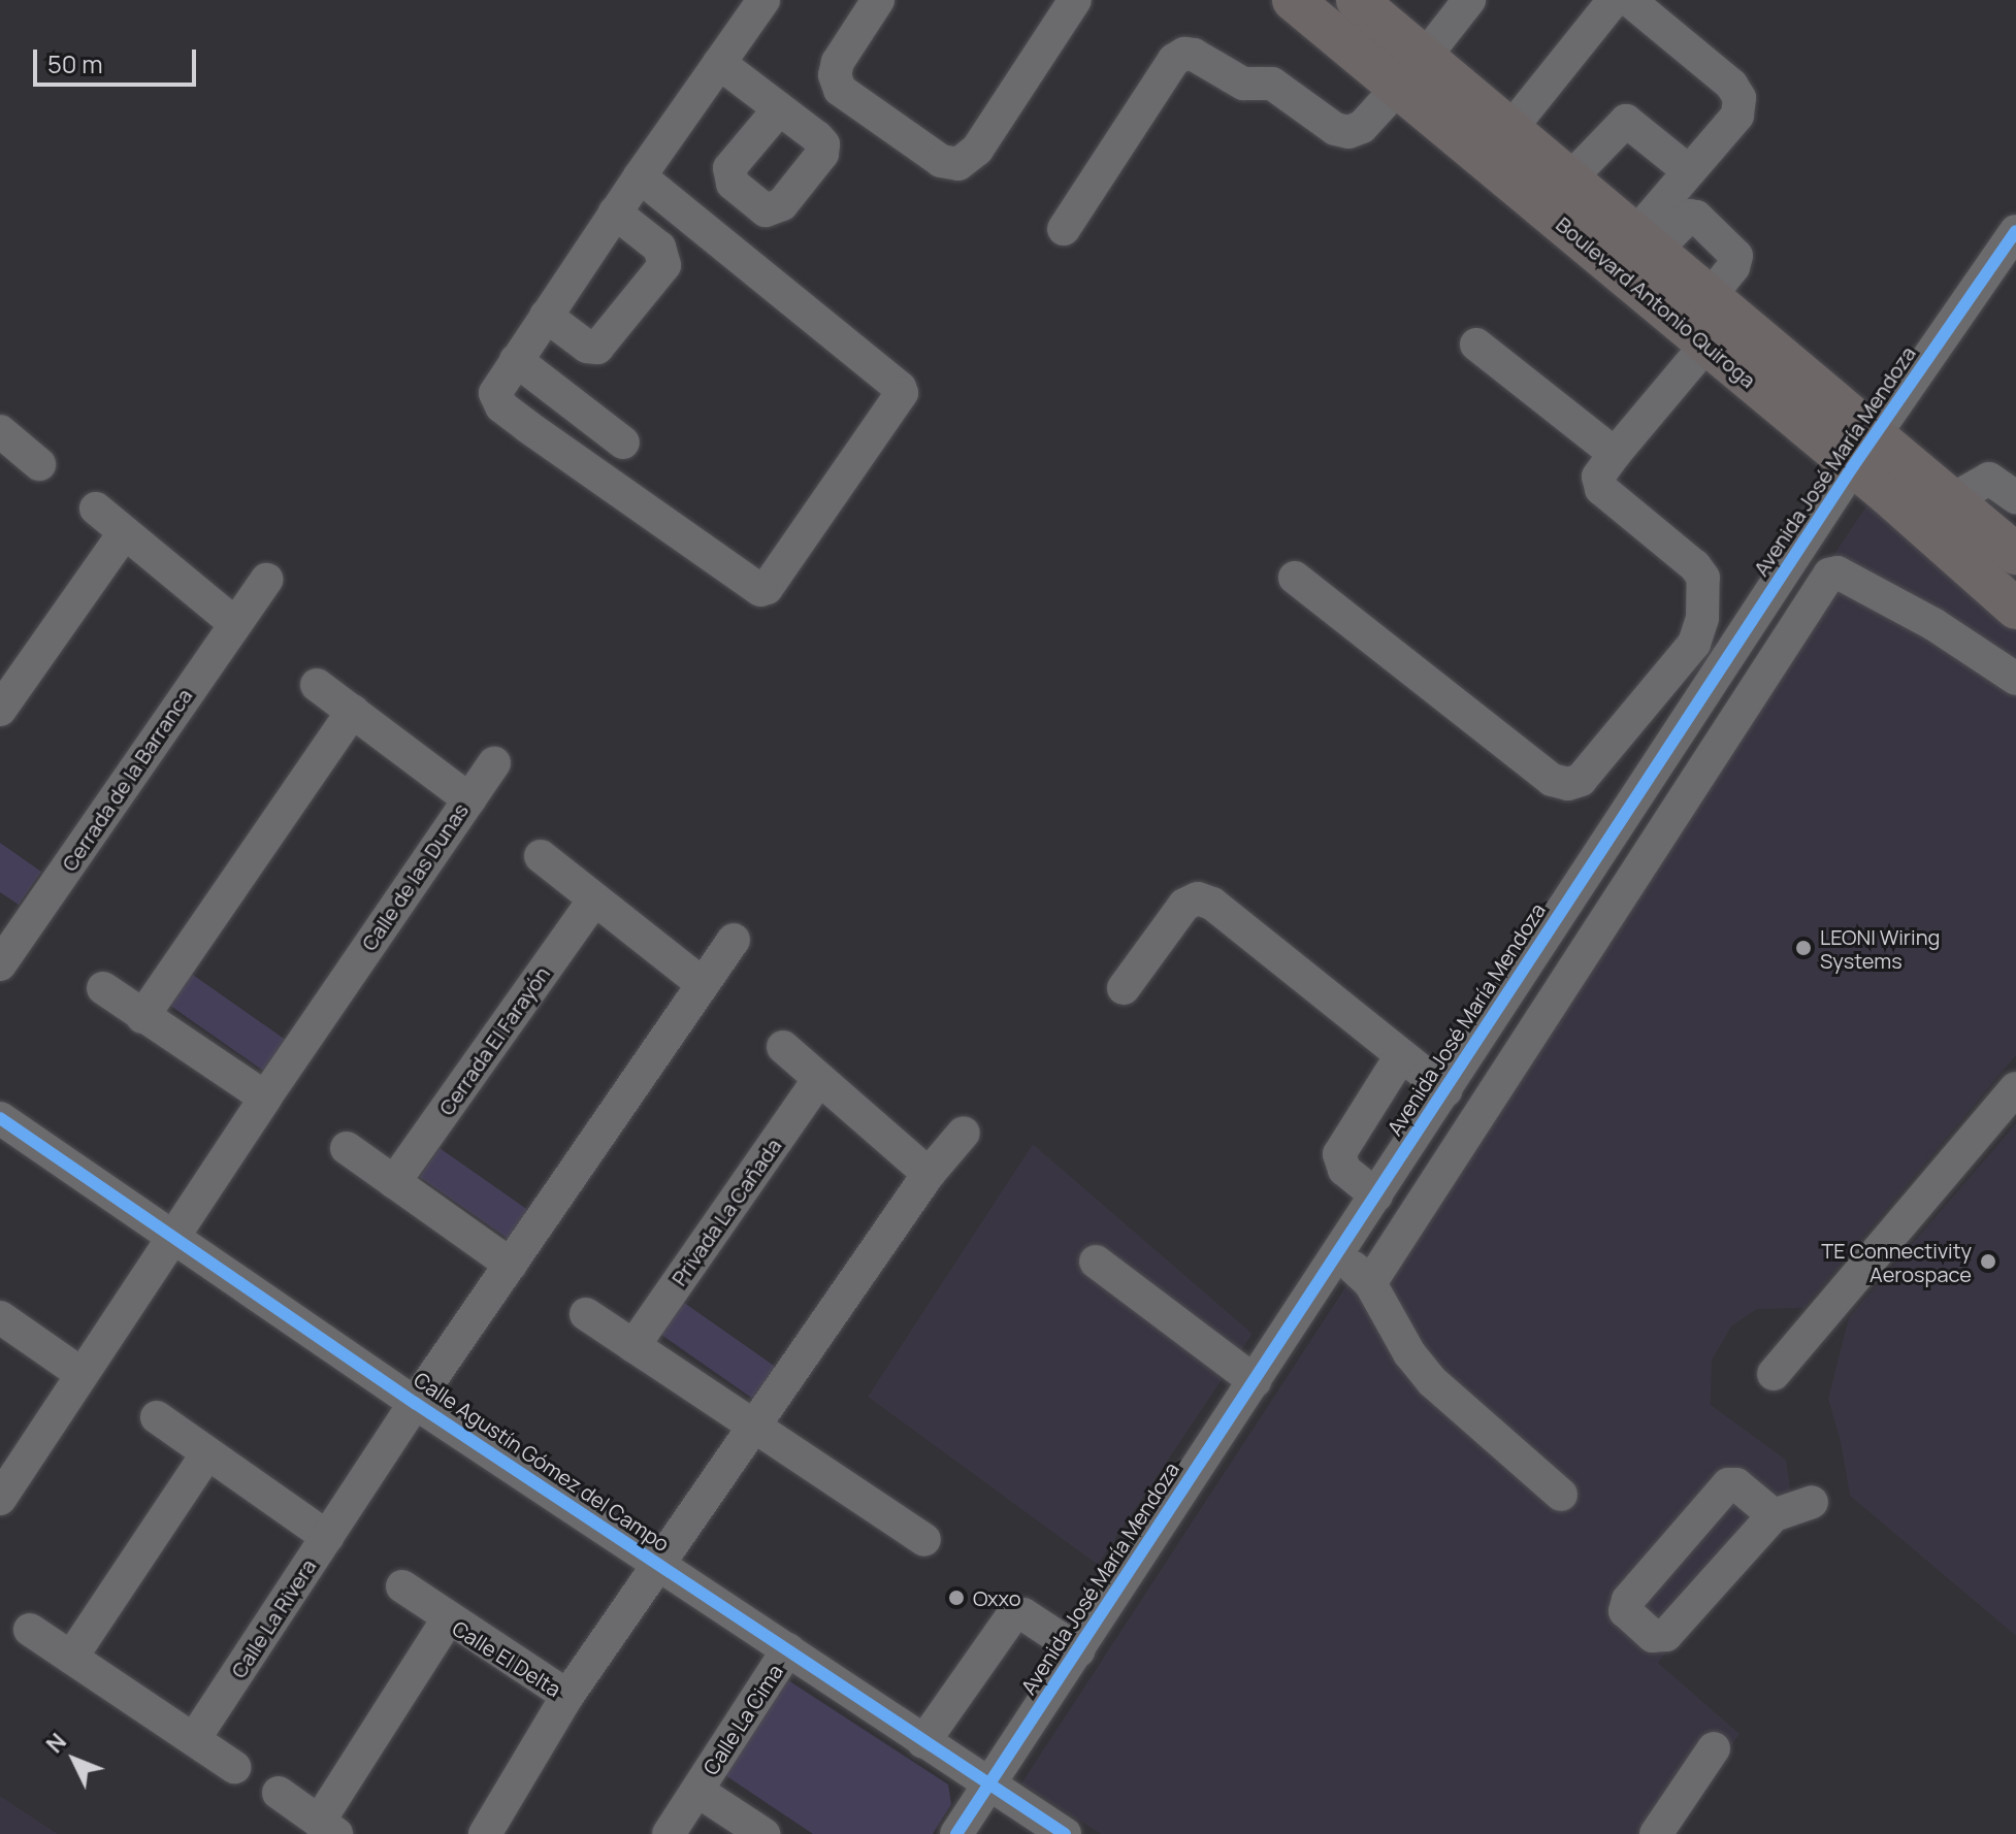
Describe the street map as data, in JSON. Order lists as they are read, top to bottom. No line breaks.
{"streets":{"main road":["Boulevard Antonio Quiroga"],"street":["Avenida José María Mendoza","Cerrada de la Barranca","Calle de las Dunas","Cerrada El Farayón","Privada La Cañada","Calle Agustín Gómez del Campo","Calle La Rivera","Calle El Delta","Calle La Cima"]},"crossings":[["Boulevard Antonio Quiroga","Avenida José María Mendoza"],["Avenida José María Mendoza","Calle Agustín Gómez del Campo"],["Calle de las Dunas","Calle Agustín Gómez del Campo"],["Calle Agustín Gómez del Campo","Calle La Cima"]],"places":["LEONI Wiring Systems","TE Connectivity Aerospace","Oxxo"],"scale_bar":"50 m","north":"top left"}
